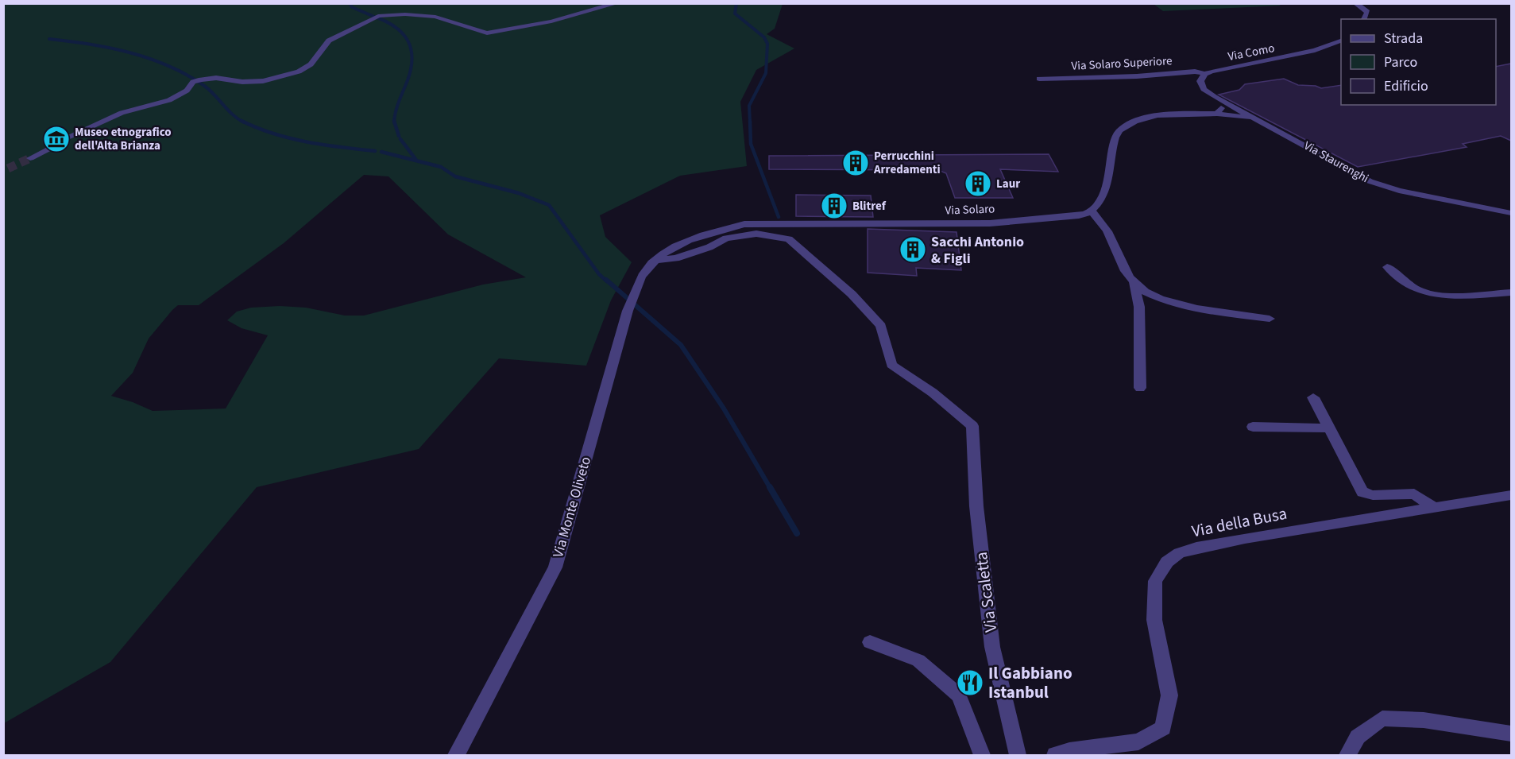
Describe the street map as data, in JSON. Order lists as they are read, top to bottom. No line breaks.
{"streets":{"street":["Via Como","Via Solaro Superiore","Via Staurenghi","Via Solaro","Via Monte Oliveto","Via della Busa","Via Scaletta"]},"crossings":[["Via Como","Via Solaro Superiore"],["Via Solaro","Via Monte Oliveto"],["Via Solaro","Via Scaletta"],["Via Monte Oliveto","Via Scaletta"]],"places":{"museum":["Museo etnografico dell'Alta Brianza"],"building":["Perrucchini Arredamenti","Laur","Blitref","Sacchi Antonio & Figli"],"restaurant":["Il Gabbiano Istanbul"]},"legend":["Strada","Parco","Edificio"]}
